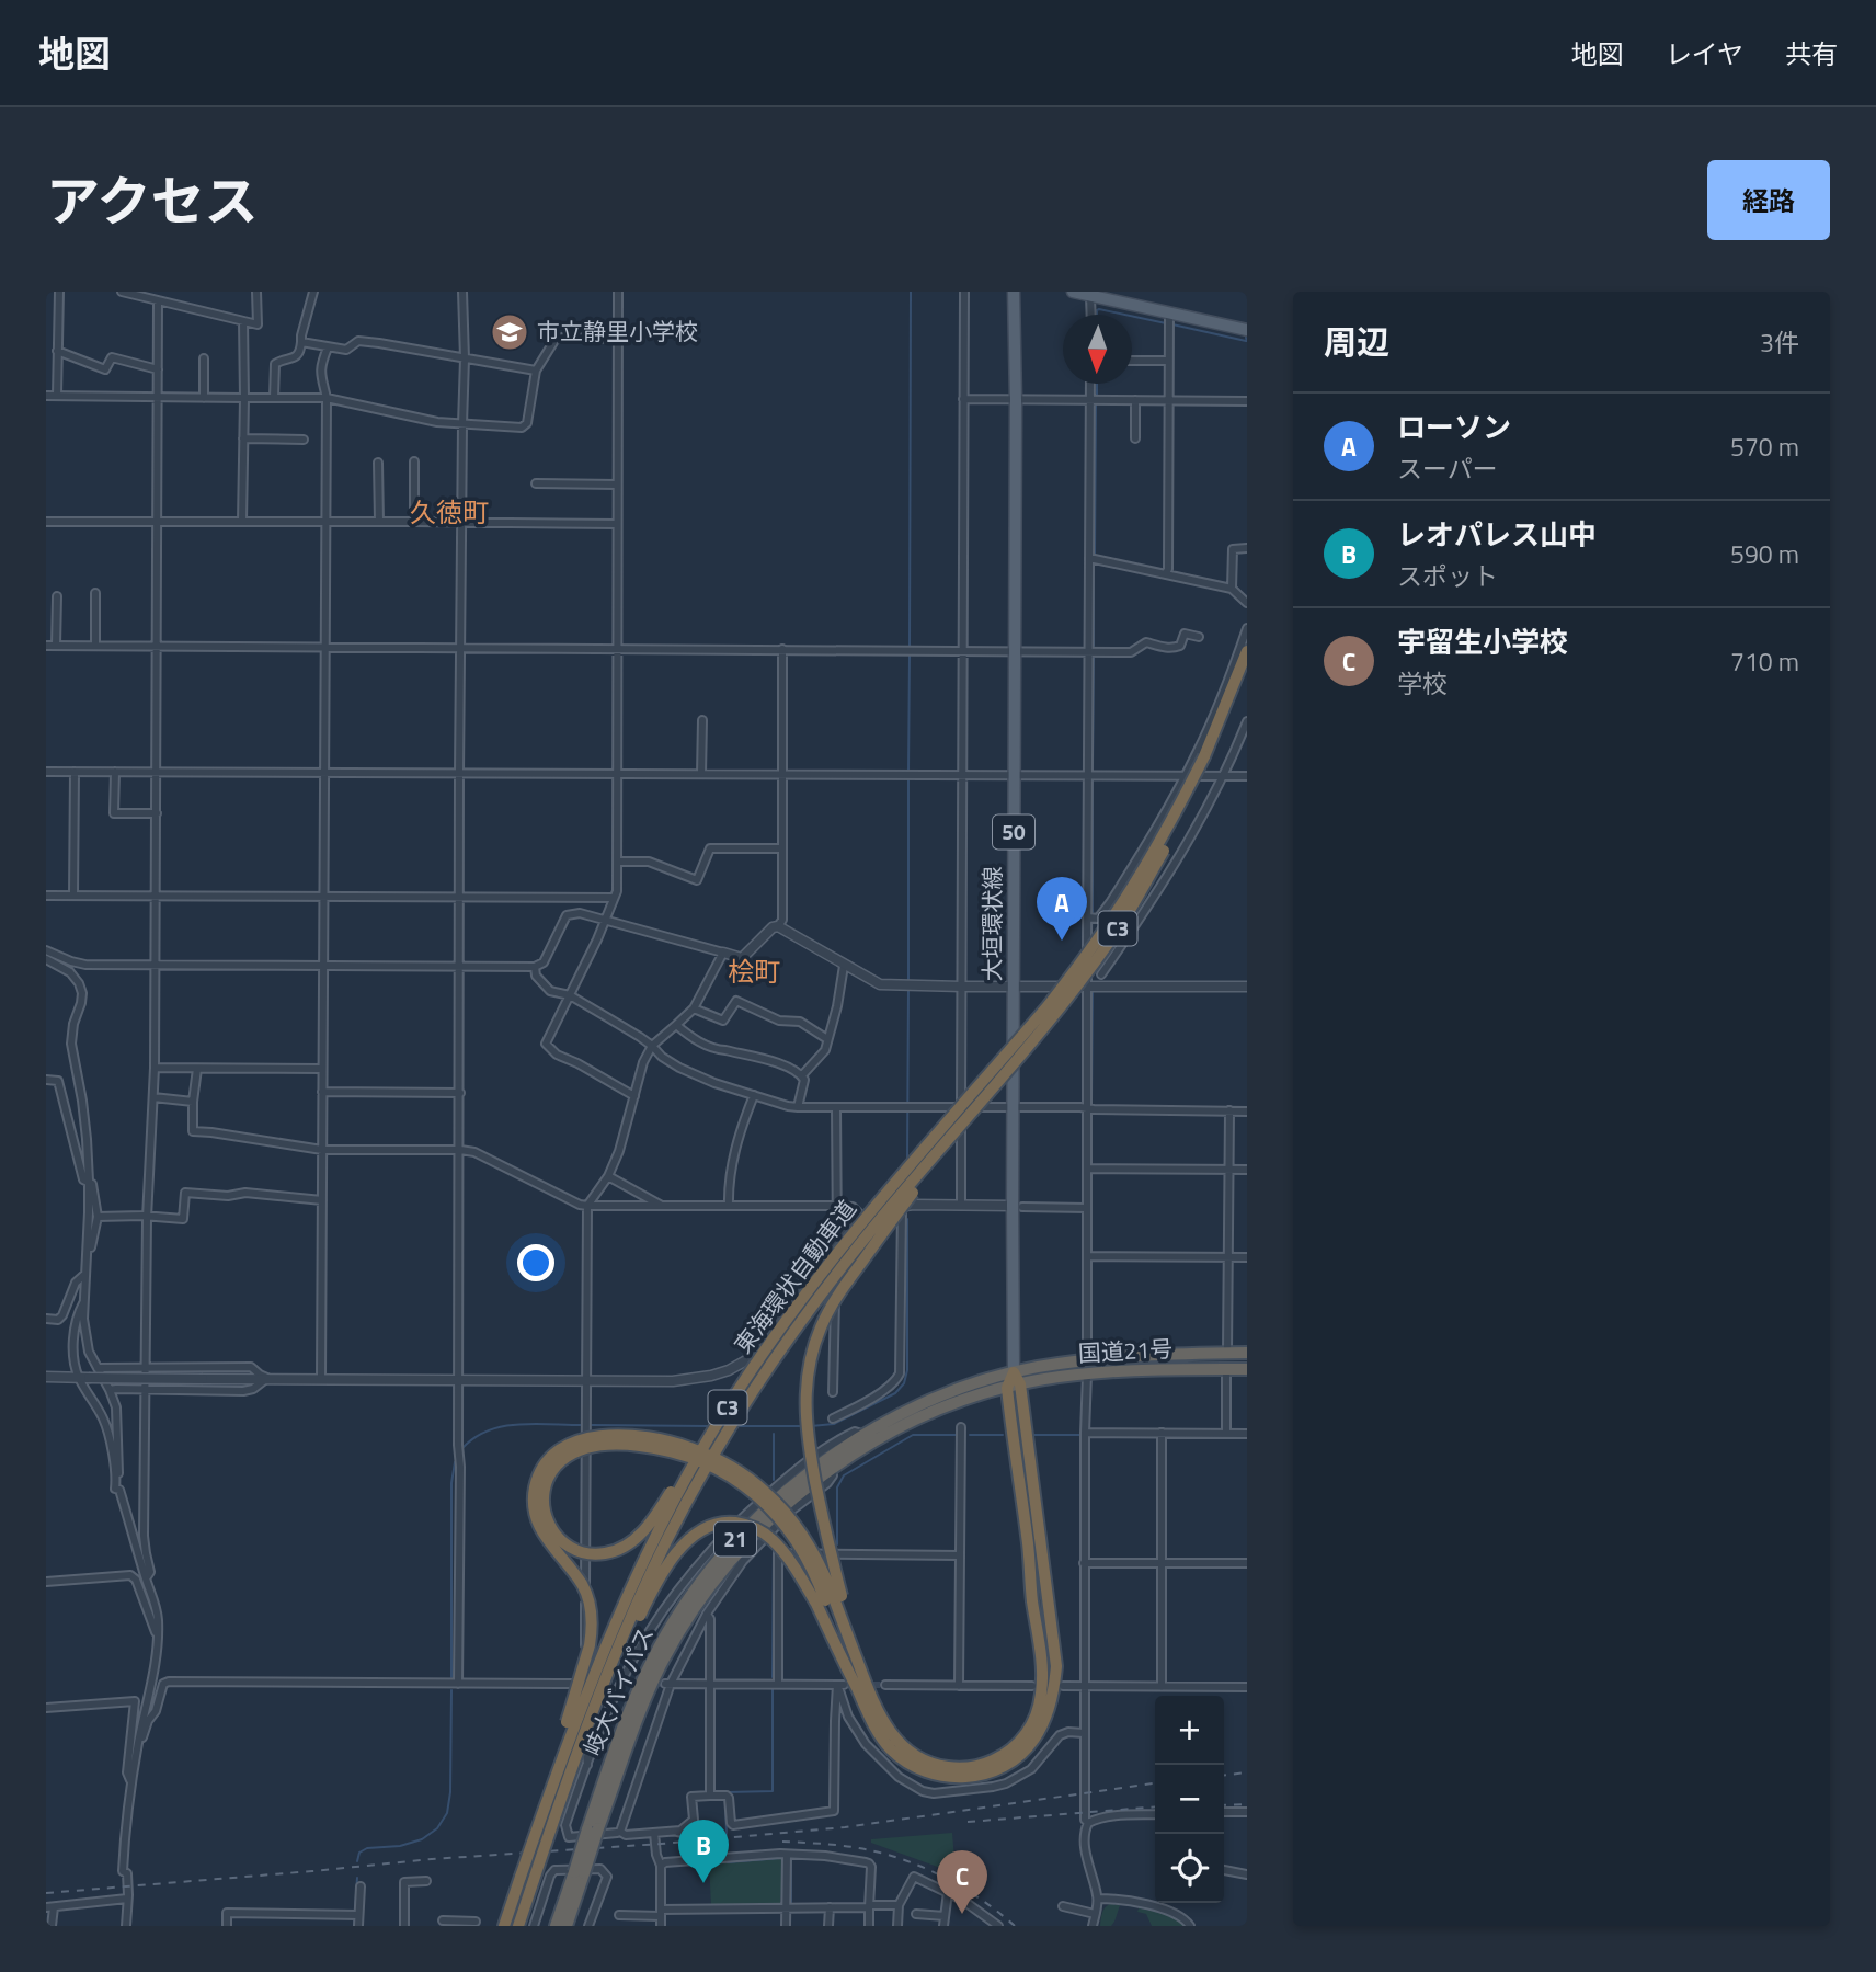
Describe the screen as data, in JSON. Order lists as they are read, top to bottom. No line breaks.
{"streets":{"highway":["C3","東海環状自動車道","国道21号","21","岐大バイパス"],"main road":["50","大垣環状線"]},"crossings":[["大垣環状線","国道21号"],["大垣環状線","岐大バイパス"],["国道21号","岐大バイパス"]],"districts":["久徳町","桧町"],"places":{"school or university":["市立静里小学校"]},"north":"bottom","page":{"header":"地図","nav":["地図","レイヤ","共有"],"title":"アクセス","buttons":"経路","heading":["周辺","3件"],"list":[{"mark":"A","name":"ローソン","note":"スーパー","value":"570 m"},{"mark":"B","name":"レオパレス山中","note":"スポット","value":"590 m"},{"mark":"C","name":"宇留生小学校","note":"学校","value":"710 m"}],"pins":["A","B","C"],"map_buttons":["+","−"]}}
